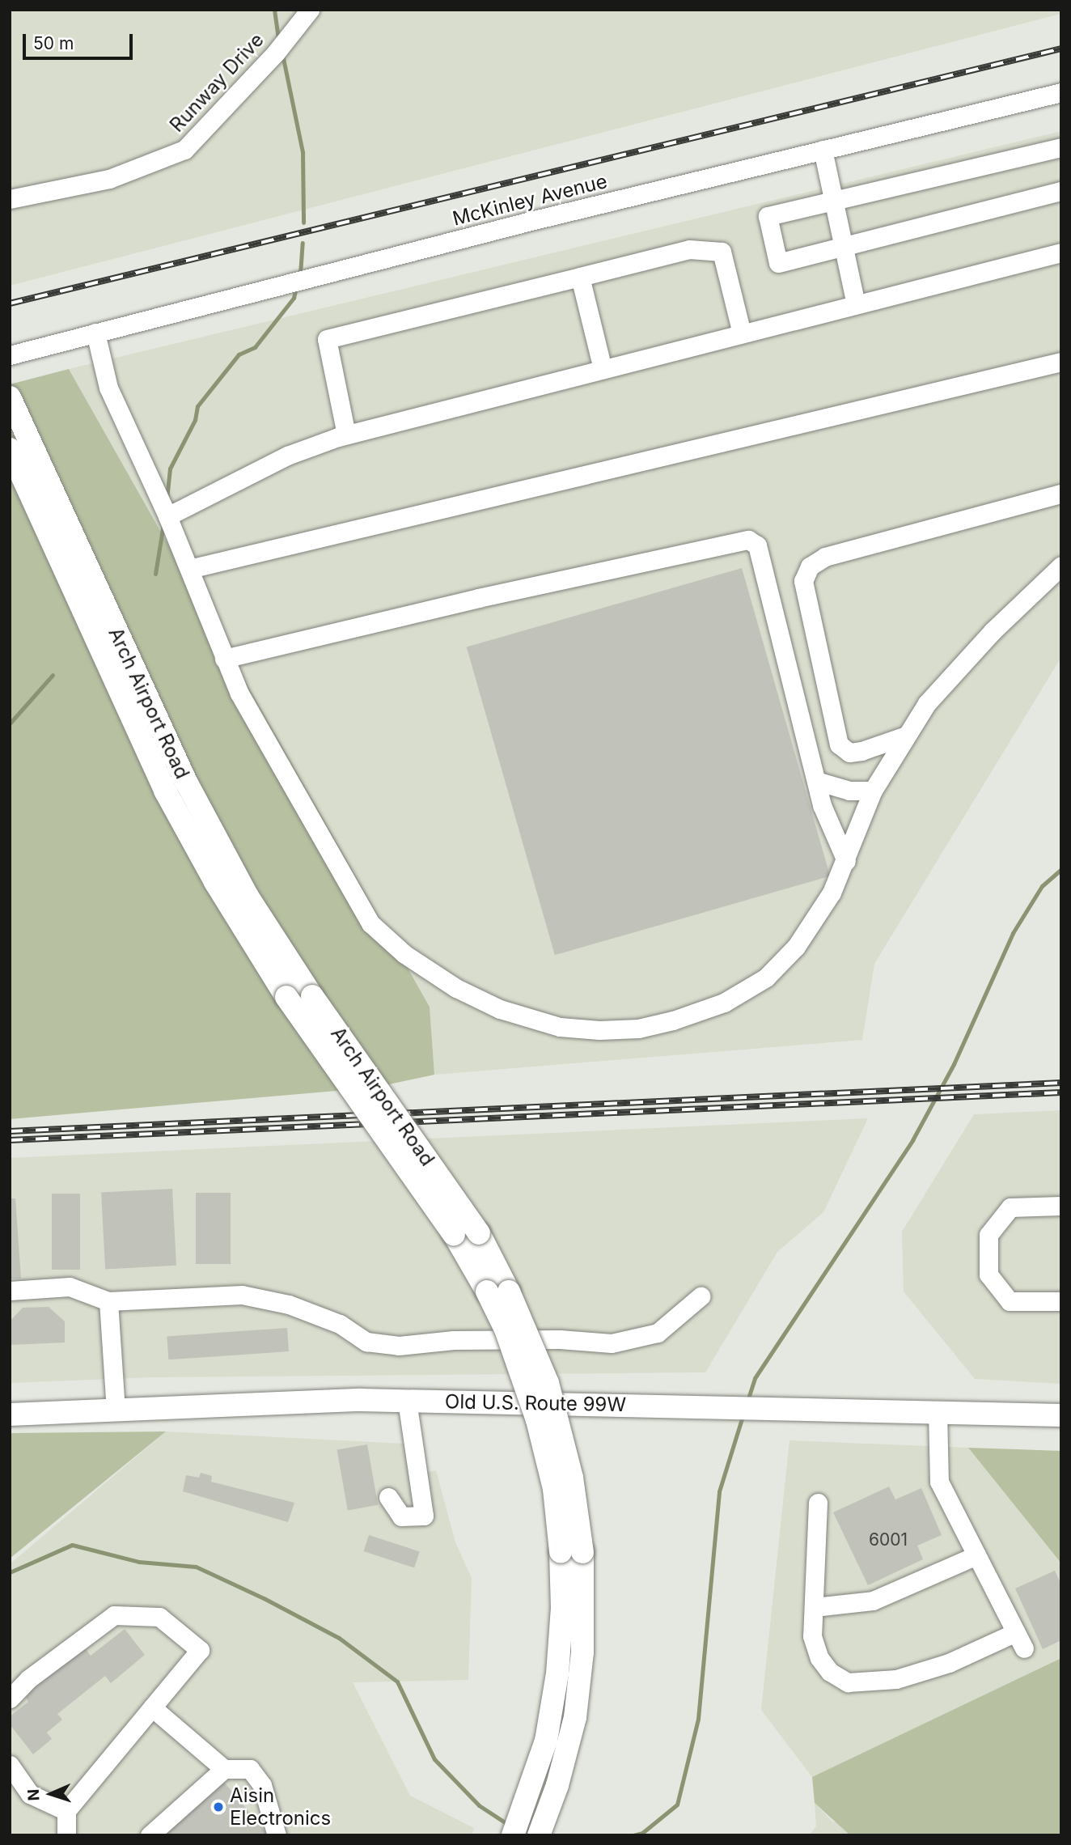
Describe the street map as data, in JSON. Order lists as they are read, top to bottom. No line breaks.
{"streets":{"main road":["Arch Airport Road","Old U.S. Route 99W"],"street":["Runway Drive","McKinley Avenue"]},"places":["Aisin Electronics"],"house_numbers":["6001"],"scale_bar":"50 m","north":"left"}
